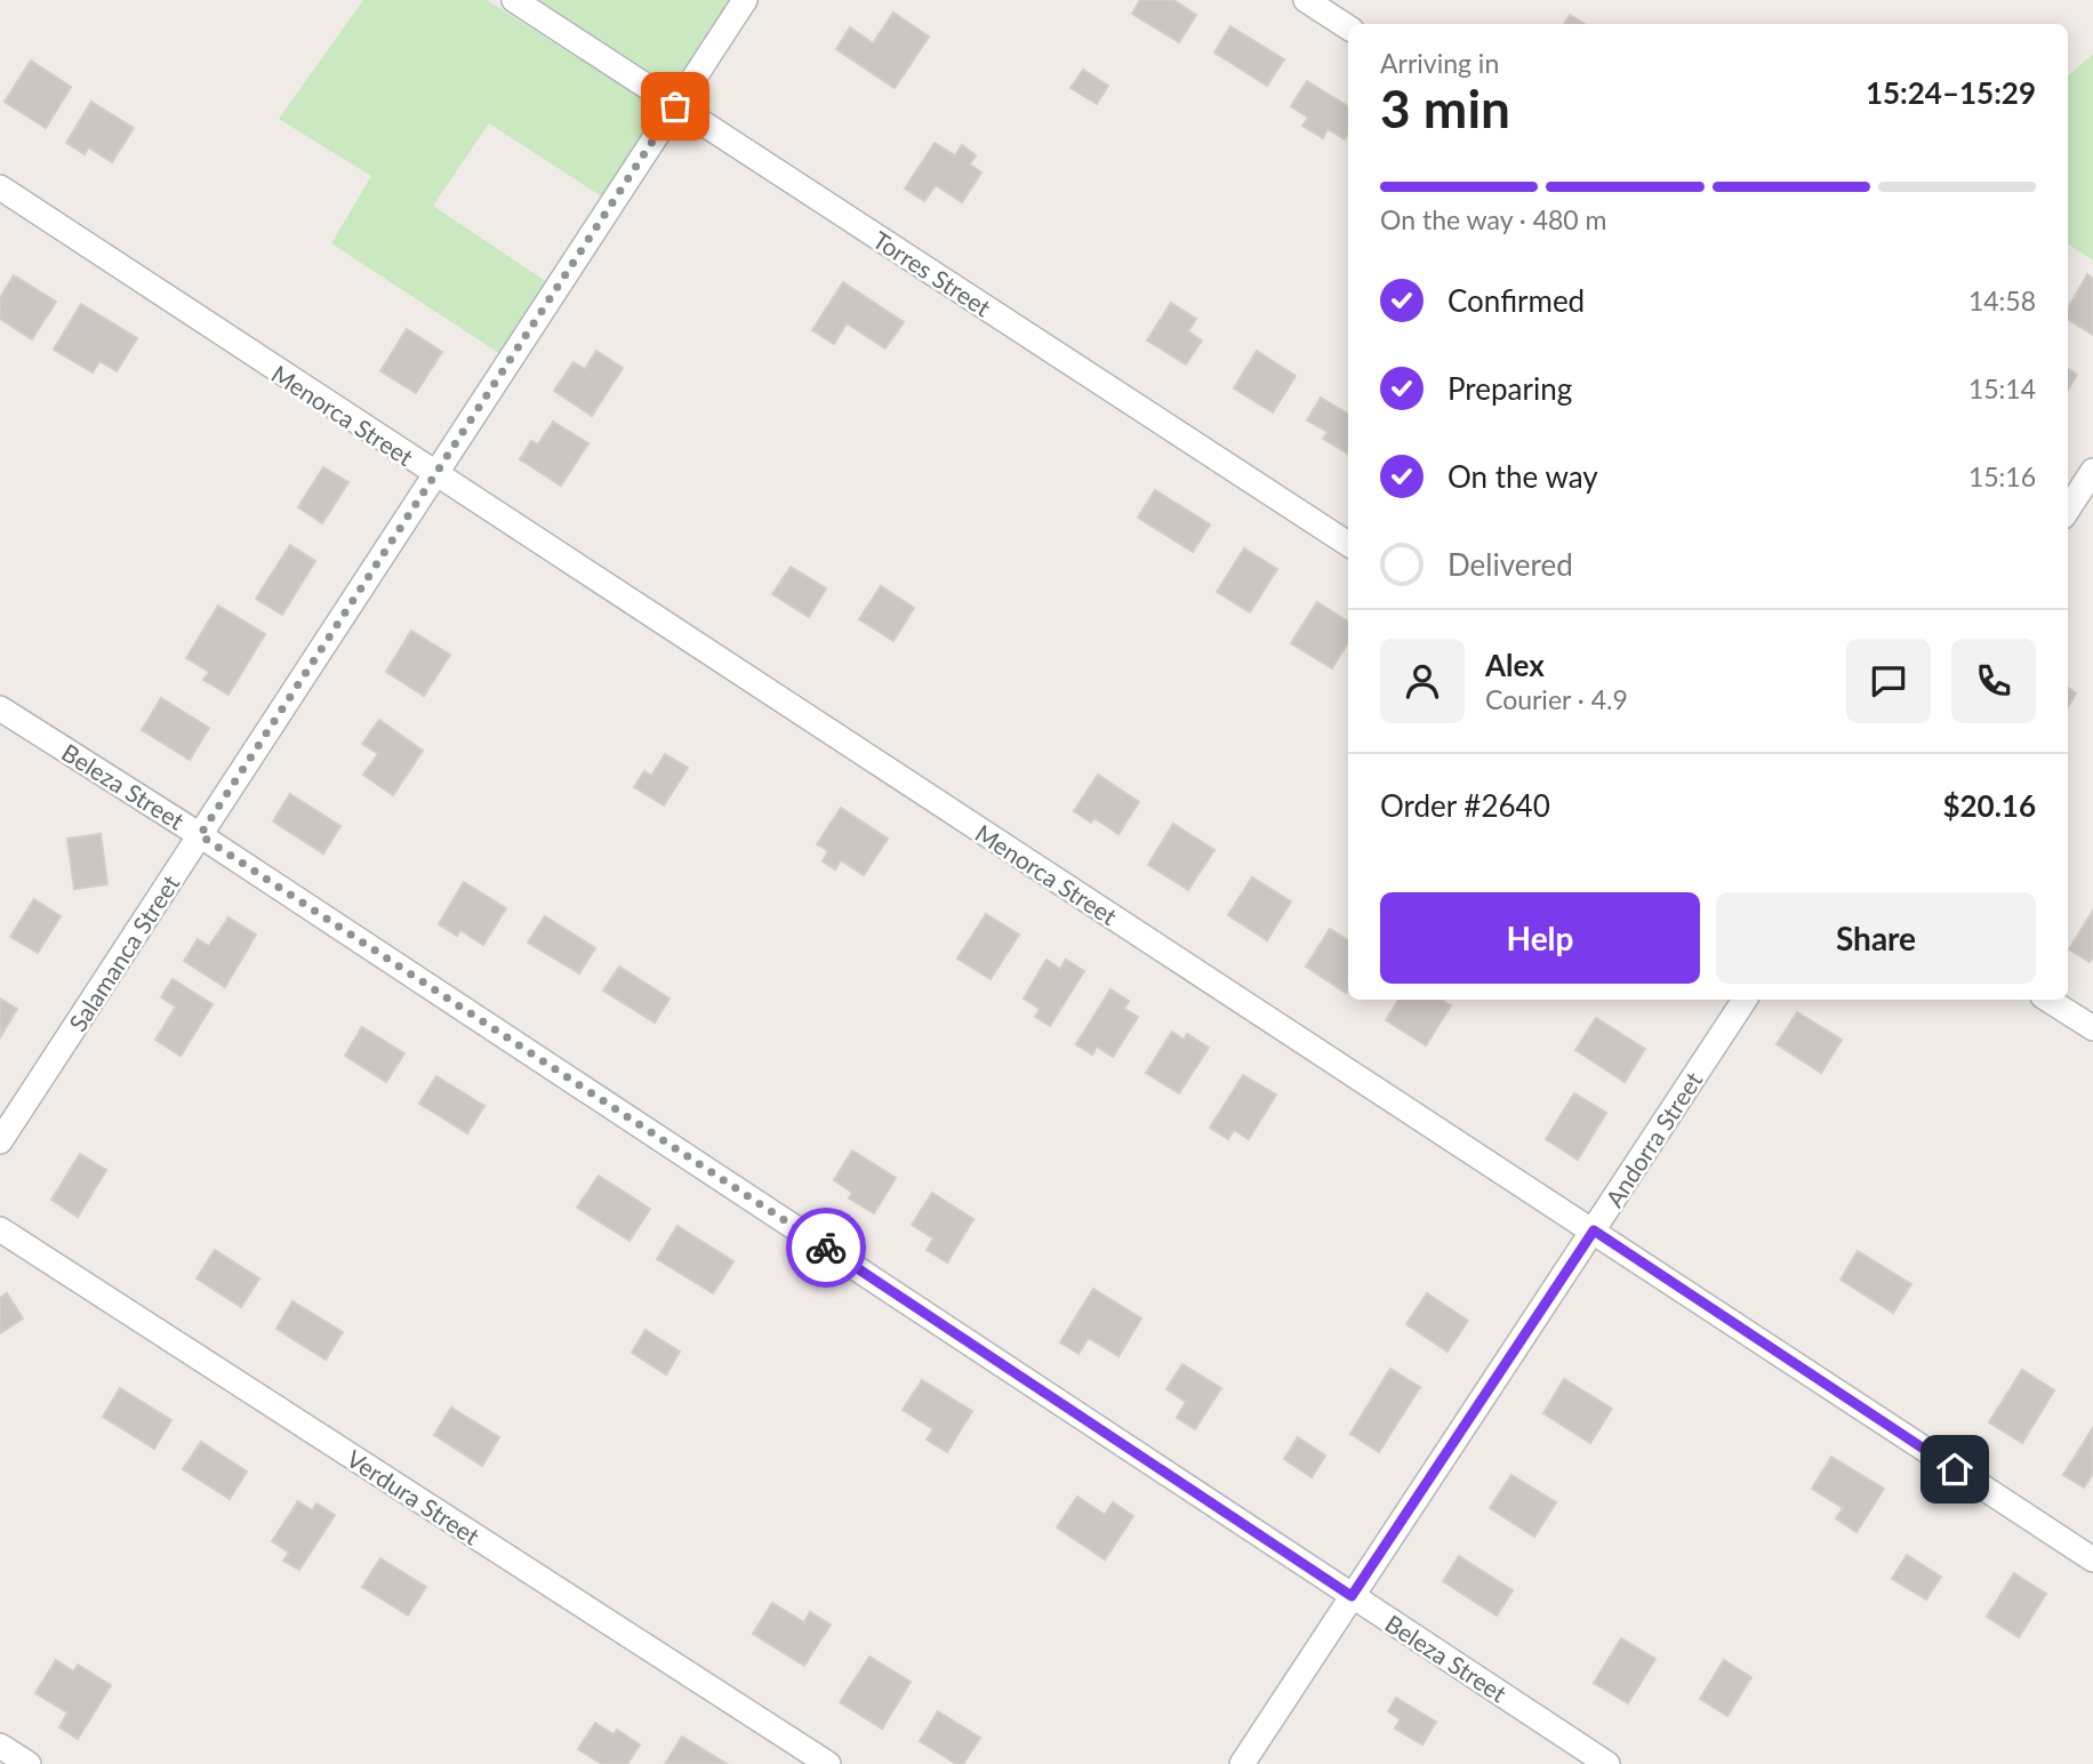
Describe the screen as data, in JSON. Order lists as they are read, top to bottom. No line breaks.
{"streets":{"street":["Torres Street","Menorca Street","Beleza Street","Salamanca Street","Andorra Street","Verdura Street"]},"crossings":[["Torres Street","Salamanca Street"],["Menorca Street","Salamanca Street"],["Menorca Street","Andorra Street"],["Beleza Street","Salamanca Street"],["Beleza Street","Andorra Street"]],"page":{"heading":["3 min","Arriving in","15:24–15:29"],"panel":["Alex","Courier · 4.9","Order #2640","$20.16"],"bar":"On the way · 480 m","list":[["Confirmed","14:58"],["Preparing","15:14"],["On the way","15:16"],"Delivered"],"buttons":["Help","Share"]}}
